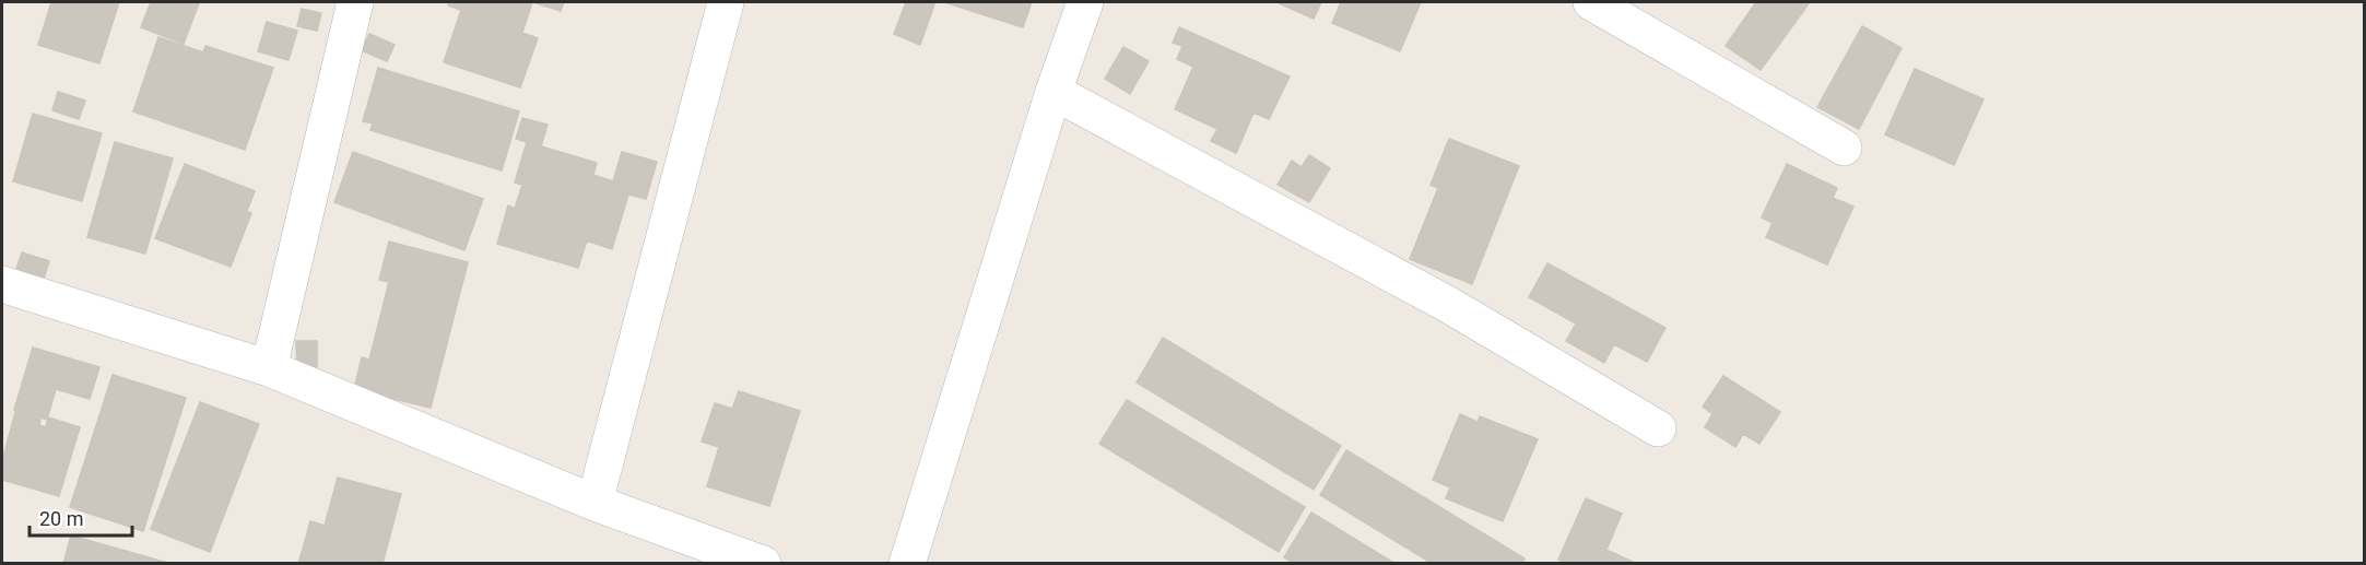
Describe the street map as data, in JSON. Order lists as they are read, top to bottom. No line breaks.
{"scale_bar":"20 m"}
